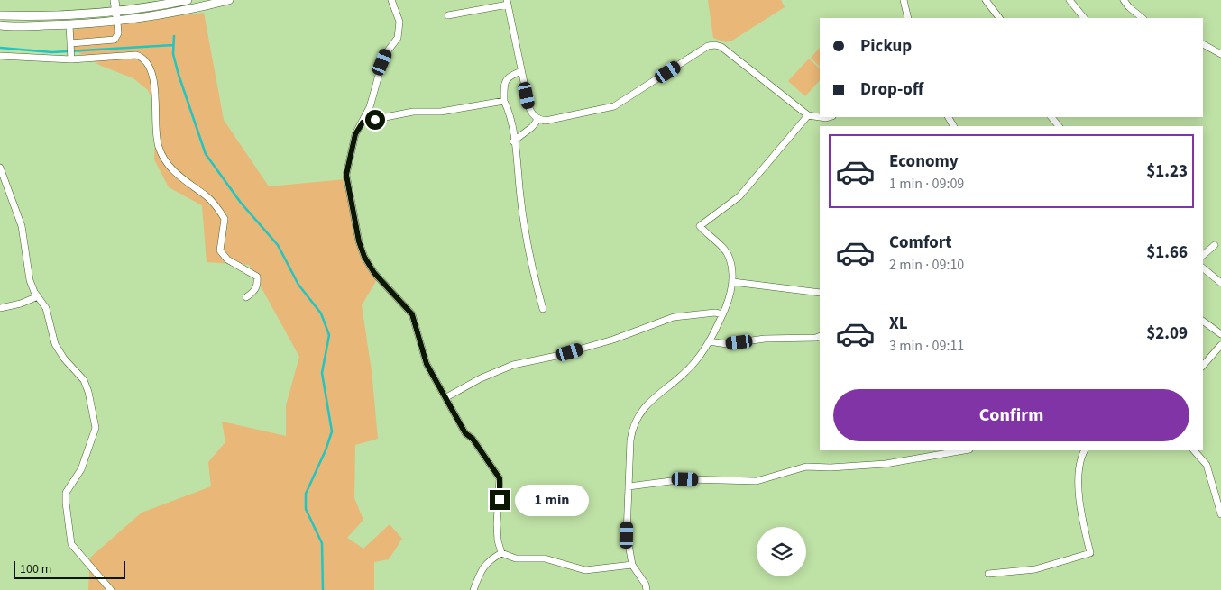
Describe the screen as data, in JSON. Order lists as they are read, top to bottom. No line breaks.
{"scale_bar":"100 m","page":{"banner":["Pickup","Drop-off"],"list":[{"name":"Economy","note":"1 min · 09:09","value":"$1.23"},{"name":"Comfort","note":"2 min · 09:10","value":"$1.66"},{"name":"XL","note":"3 min · 09:11","value":"$2.09"}],"buttons":"Confirm","bubble":"1 min","scale":"100 m"}}
